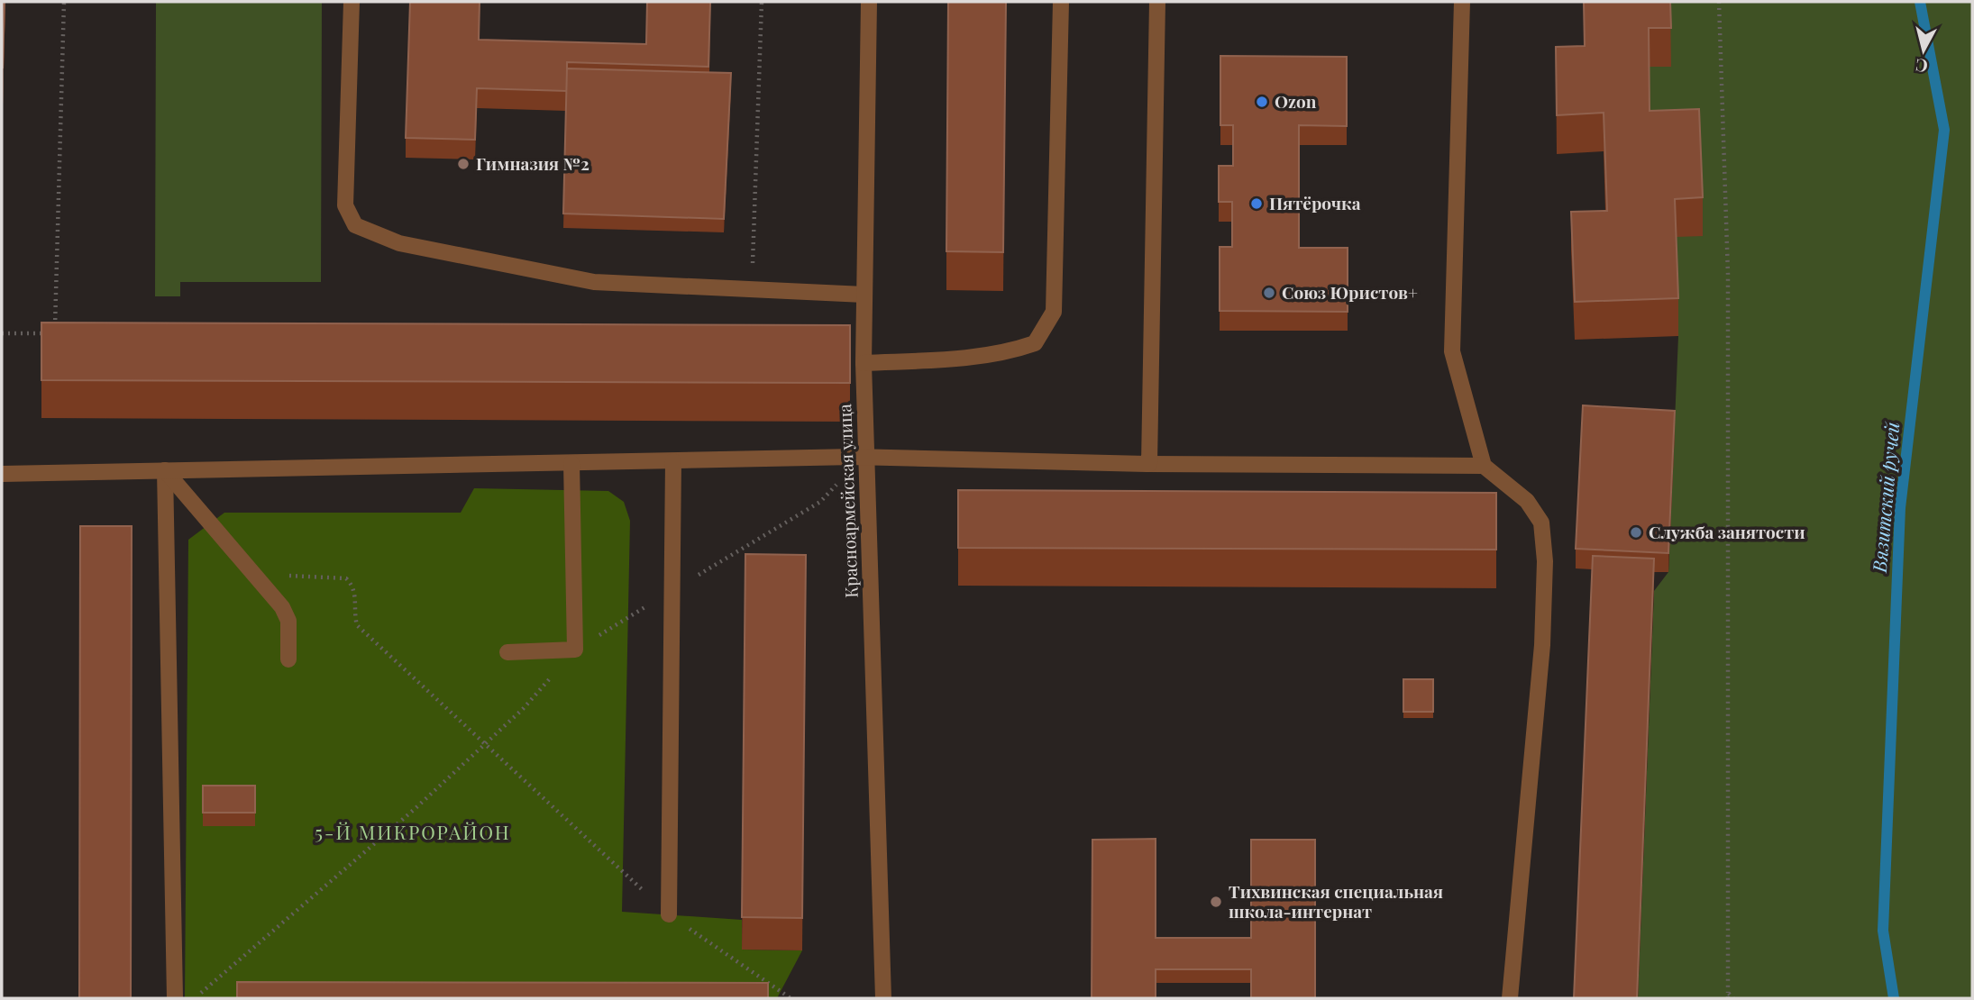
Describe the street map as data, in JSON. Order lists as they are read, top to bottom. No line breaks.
{"streets":{"street":["Красноармейская улица"]},"districts":["5-Й МИКРОРАЙОН"],"water":["Вязитский ручей"],"places":["Ozon","Гимназия №2","Пятёрочка","Союз Юристов+","Служба занятости","Тихвинская специальная школа-интернат"],"north":"bottom"}
